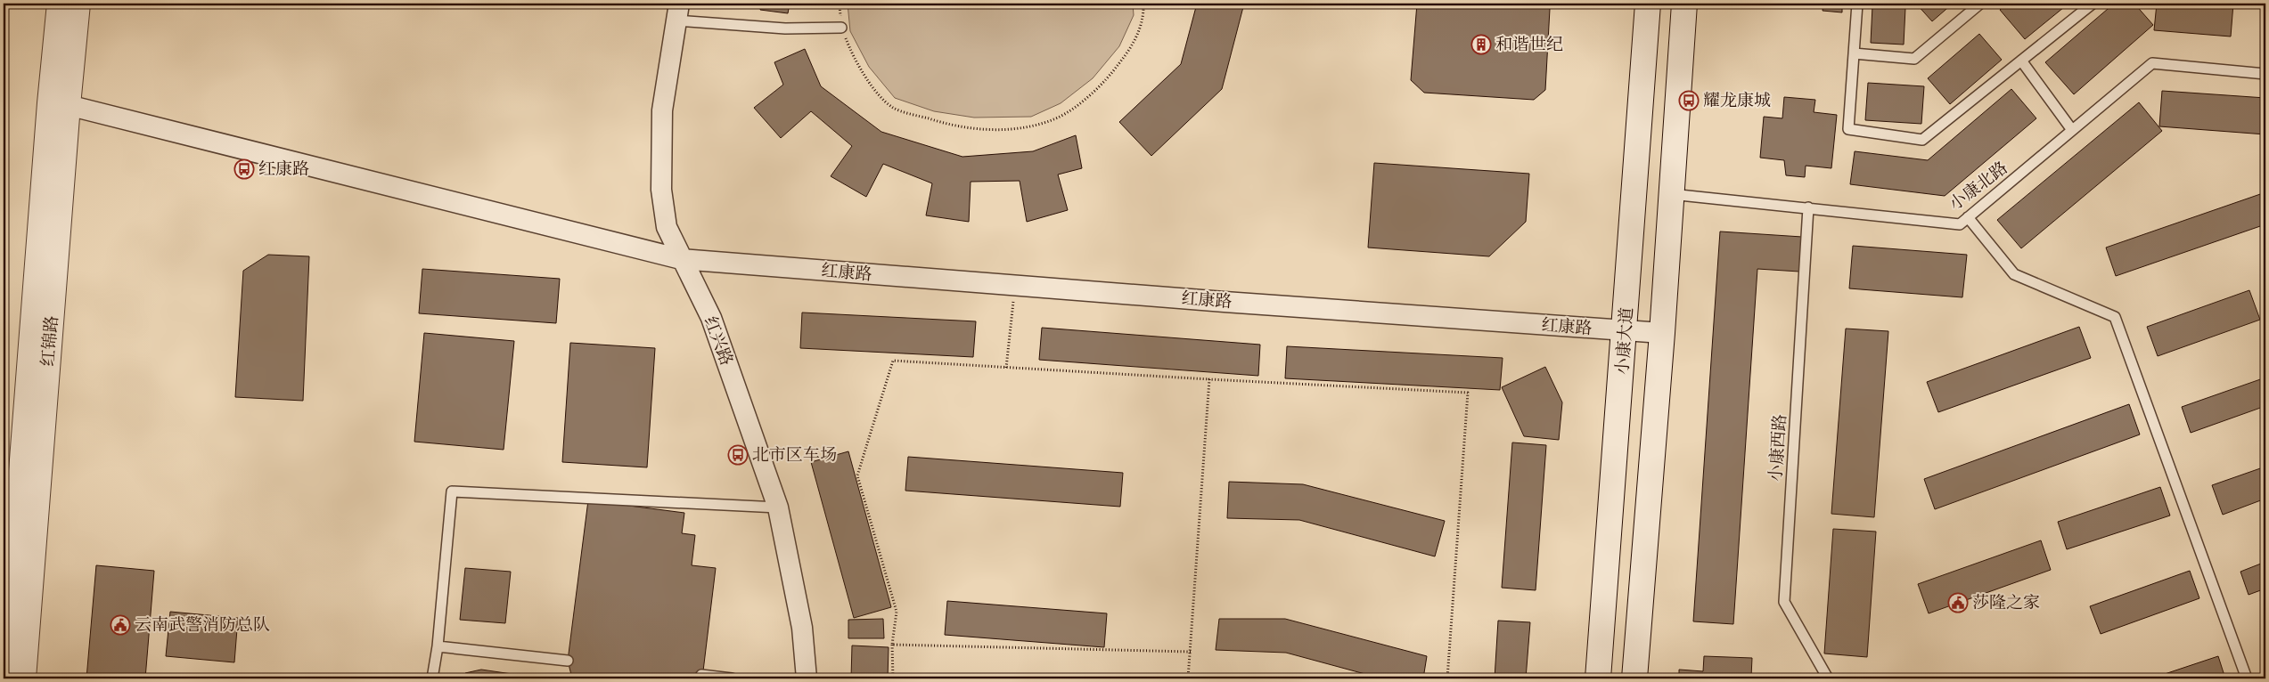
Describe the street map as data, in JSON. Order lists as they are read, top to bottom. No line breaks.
{"streets":{"main road":["红锦路","小康大道"],"street":["红康路","红兴路"],"lane":["小康北路","小康西路"]},"crossings":[["小康北路","小康西路"],["红康路","红锦路"],["红康路","红兴路"],["红康路","小康大道"]],"places":{"building":["和谐世纪"],"bus stop":["耀龙康城","红康路","北市区车场"],"public building":["莎隆之家","云南武警消防总队"]}}
